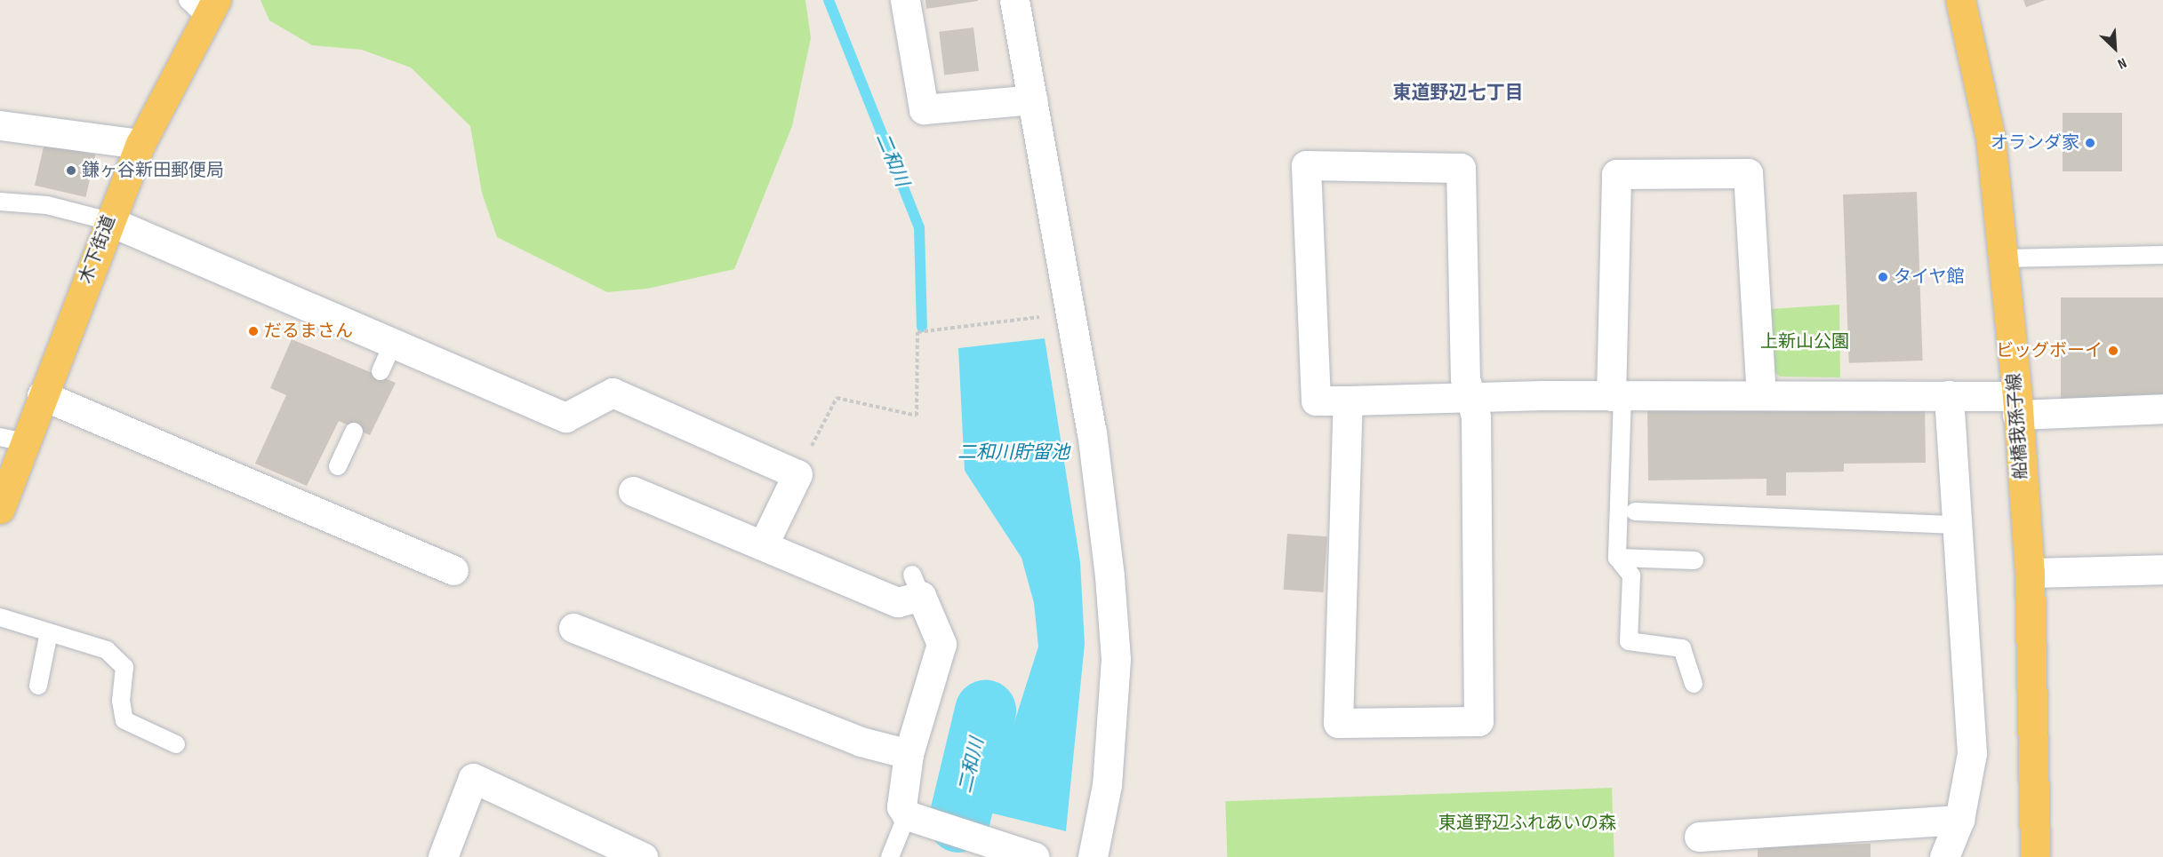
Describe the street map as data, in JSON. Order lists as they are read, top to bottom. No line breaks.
{"streets":{"main road":["木下街道","船橋我孫子線"]},"districts":["東道野辺七丁目"],"water":["二和川","二和川貯留池"],"parks":["上新山公園","東道野辺ふれあいの森"],"places":["オランダ家","鎌ヶ谷新田郵便局","タイヤ館","だるまさん","ビッグボーイ"],"north":"bottom right"}
